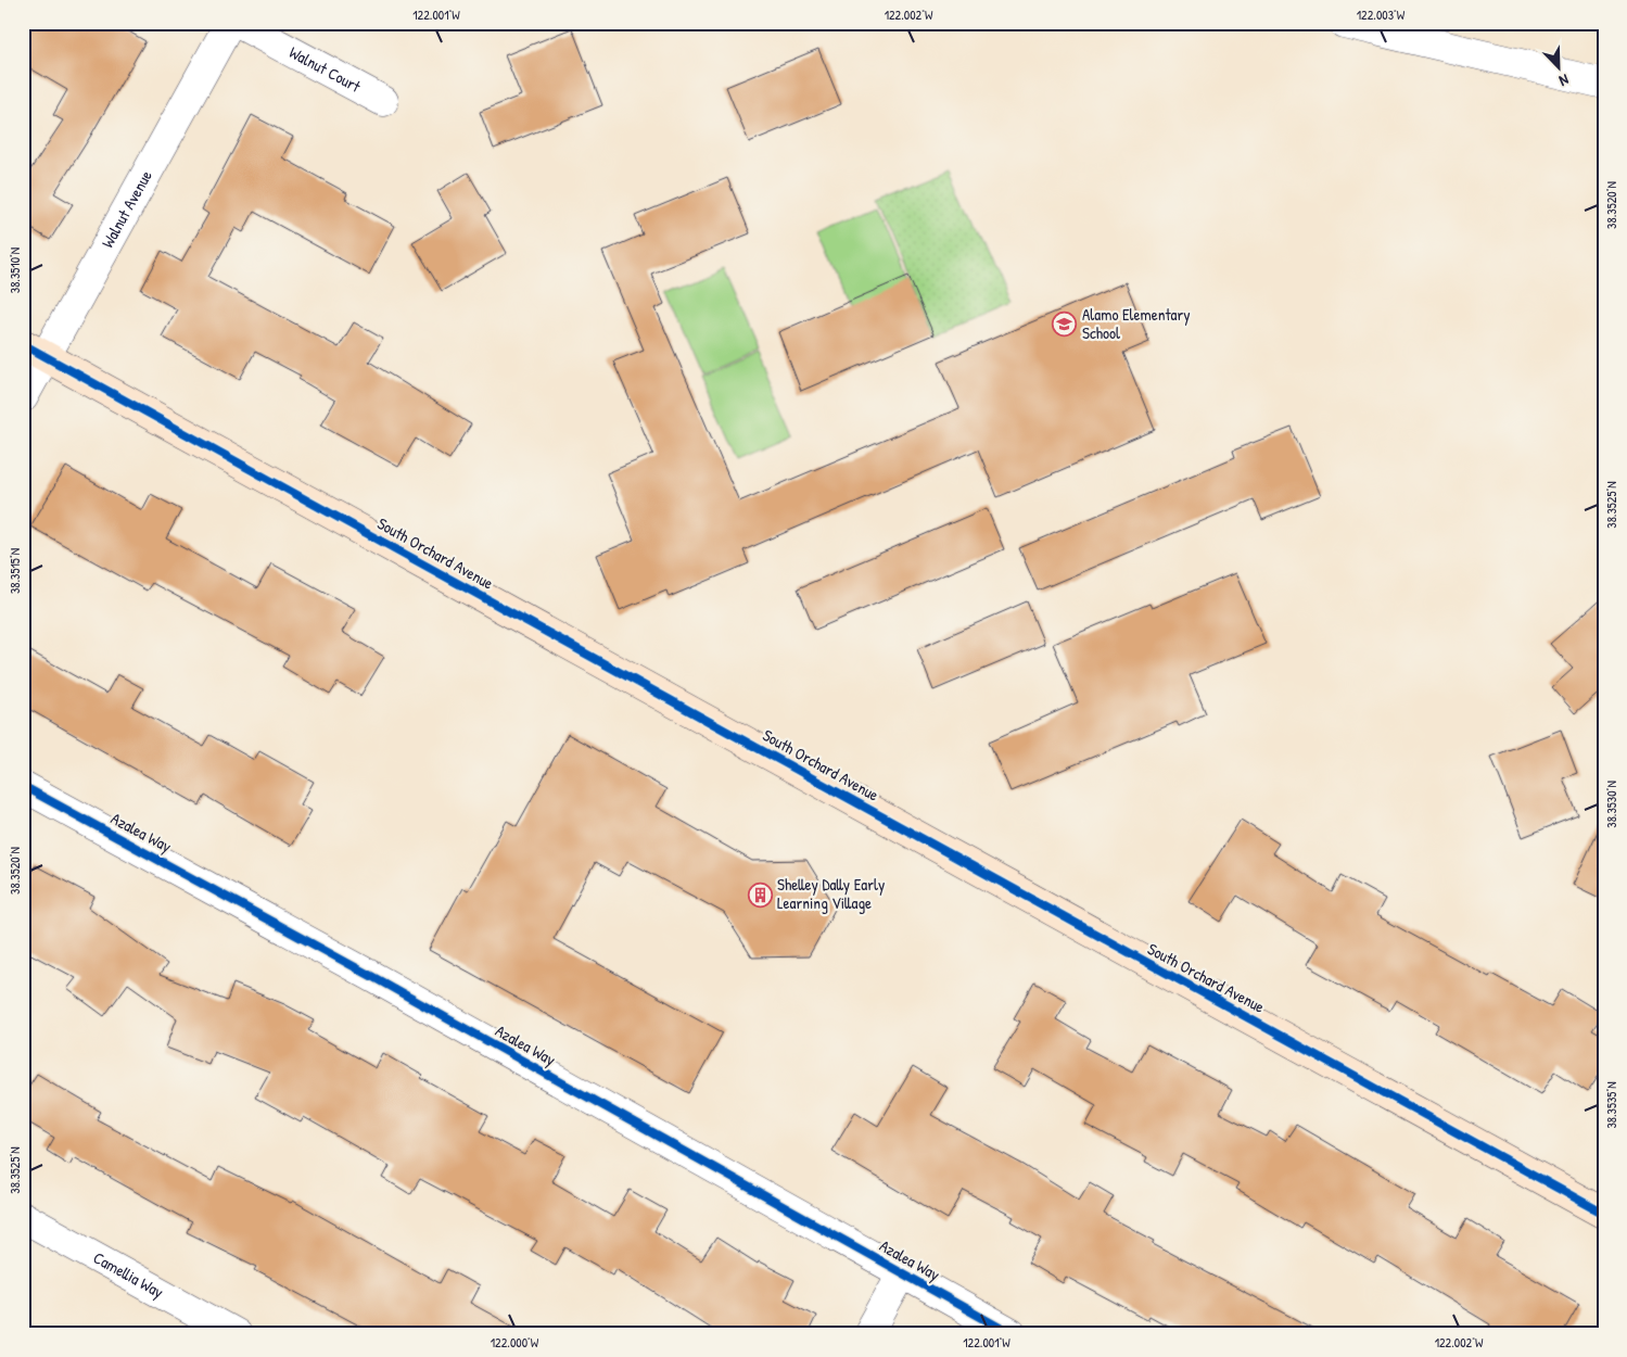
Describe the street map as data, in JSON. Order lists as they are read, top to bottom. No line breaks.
{"streets":{"street":["Walnut Court","Walnut Avenue","South Orchard Avenue","Azalea Way","Camellia Way"]},"crossings":[["Walnut Avenue","South Orchard Avenue"]],"places":{"school or university":["Alamo Elementary School"],"building":["Shelley Dally Early Learning Village"]},"north":"bottom right","coordinates":["122.001°W","122.002°W","122.003°W","38.3520°N","38.3510°N","38.3525°N","38.3515°N","38.3530°N","38.3535°N","122.000°W"]}
